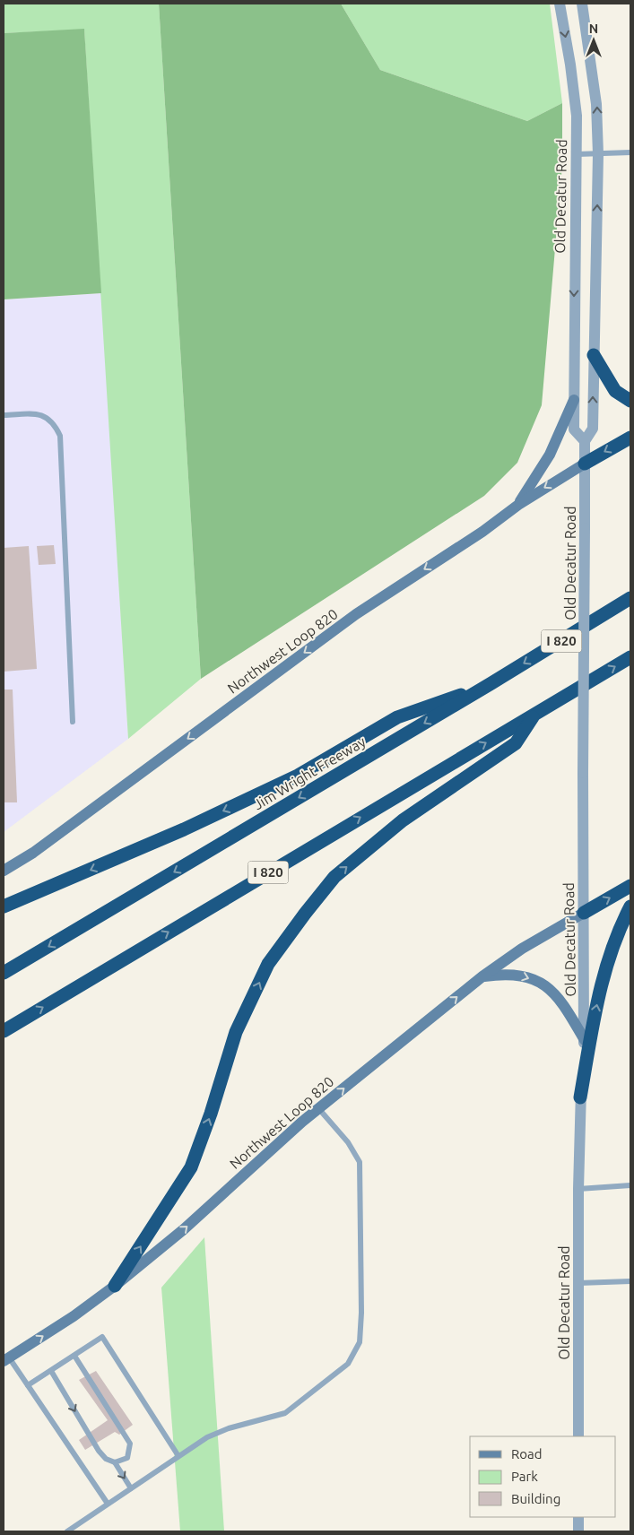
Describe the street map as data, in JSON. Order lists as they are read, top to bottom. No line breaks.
{"streets":{"highway":["I 820","Jim Wright Freeway"],"main road":["Northwest Loop 820"],"street":["Old Decatur Road"]},"crossings":[["Old Decatur Road","Northwest Loop 820"]],"legend":["Road","Park","Building"],"north":"top"}
